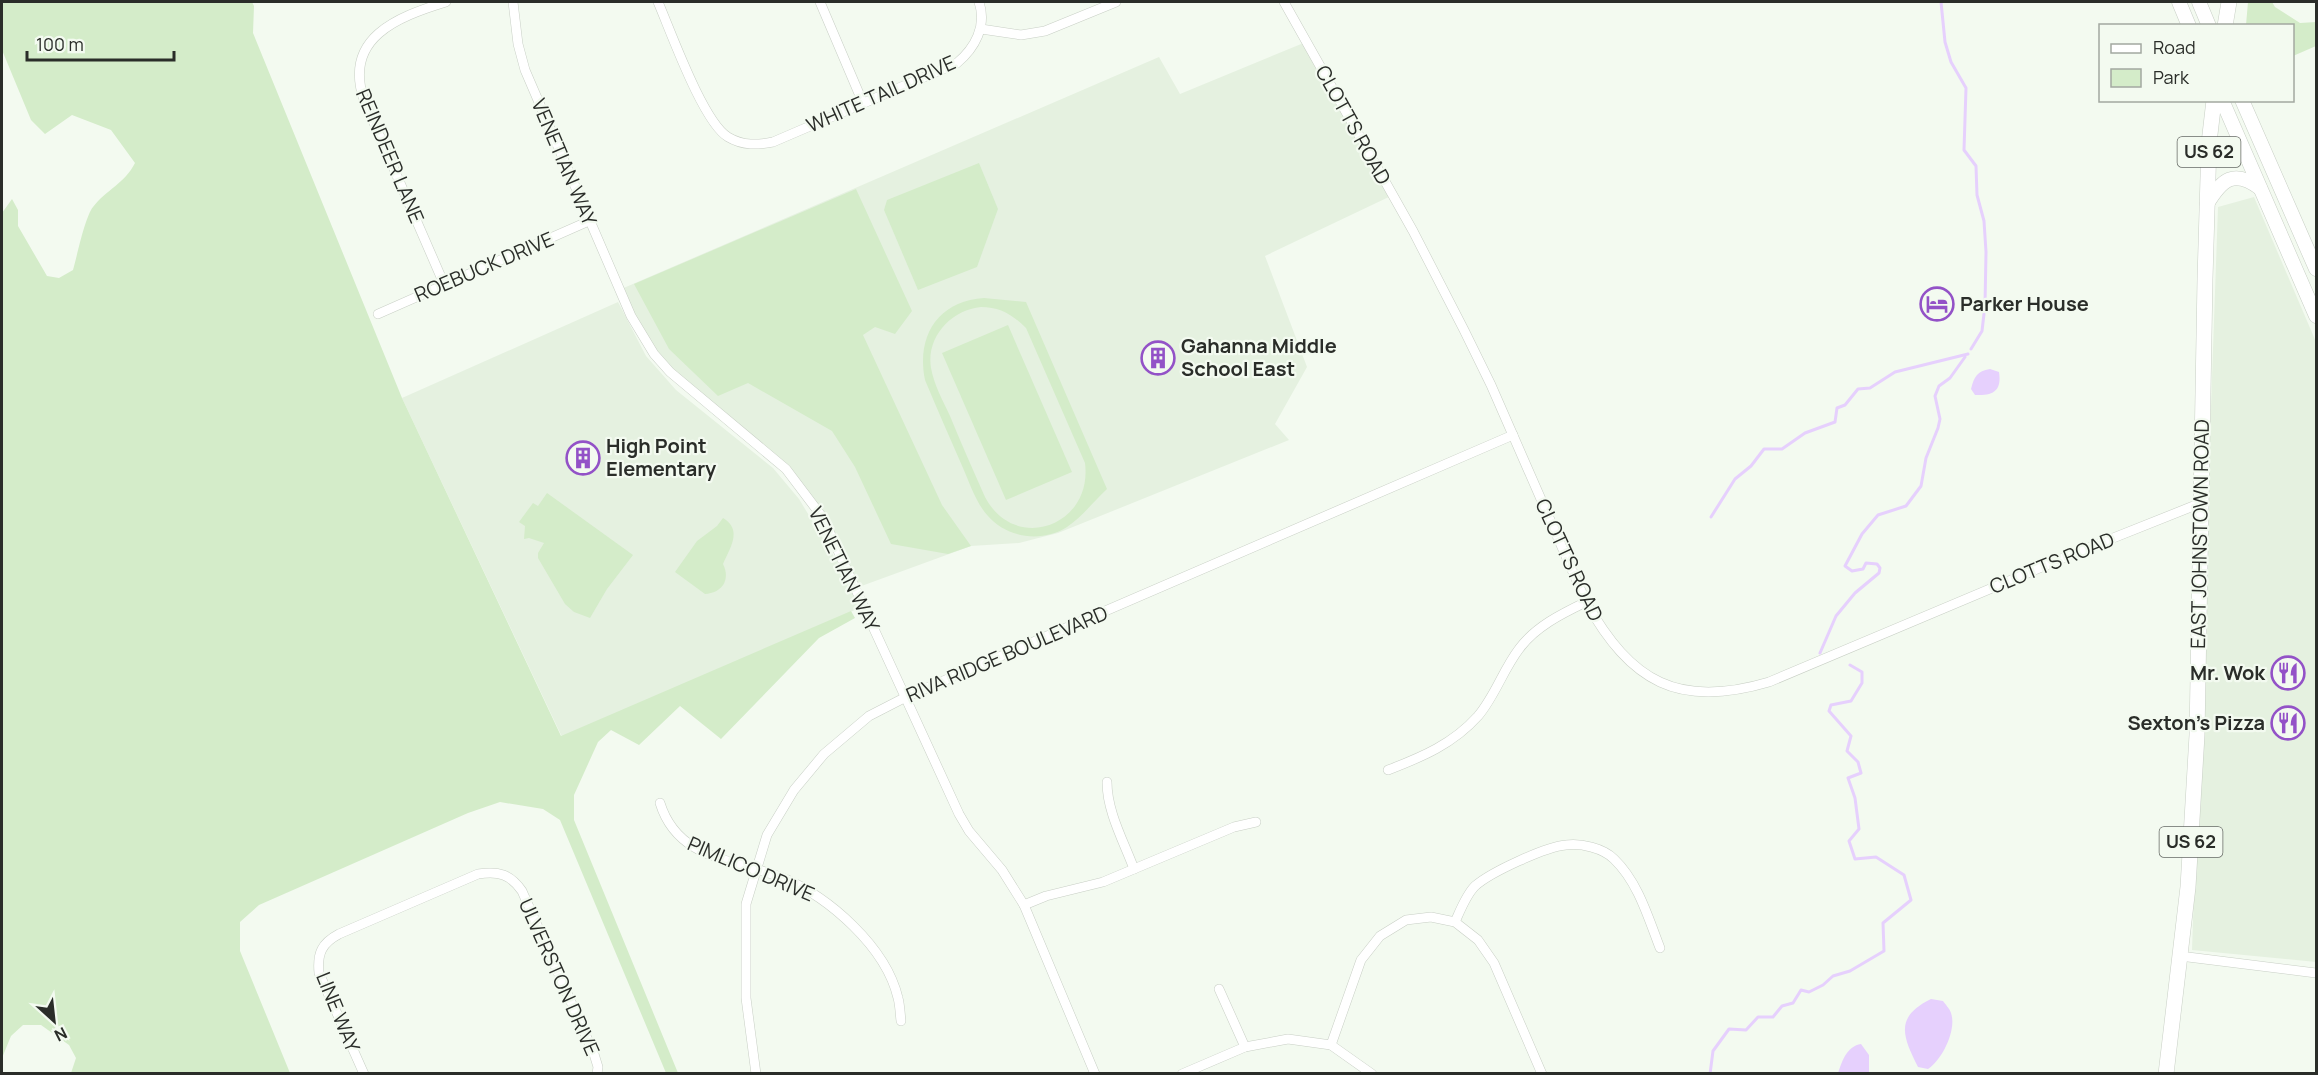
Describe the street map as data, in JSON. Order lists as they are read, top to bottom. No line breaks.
{"streets":{"highway":["US 62","EAST JOHNSTOWN ROAD"],"street":["WHITE TAIL DRIVE","CLOTTS ROAD","REINDEER LANE","VENETIAN WAY","ROEBUCK DRIVE","RIVA RIDGE BOULEVARD","PIMLICO DRIVE","ULVERSTON DRIVE","LINE WAY"]},"crossings":[["CLOTTS ROAD","EAST JOHNSTOWN ROAD"],["CLOTTS ROAD","RIVA RIDGE BOULEVARD"],["REINDEER LANE","ROEBUCK DRIVE"],["VENETIAN WAY","ROEBUCK DRIVE"],["VENETIAN WAY","RIVA RIDGE BOULEVARD"],["RIVA RIDGE BOULEVARD","PIMLICO DRIVE"],["ULVERSTON DRIVE","LINE WAY"]],"places":{"hotel":["Parker House"],"building":["Gahanna Middle School East","High Point Elementary"],"restaurant":["Mr. Wok","Sexton’s Pizza"]},"legend":["Road","Park"],"scale_bar":"100 m","north":"bottom right"}
